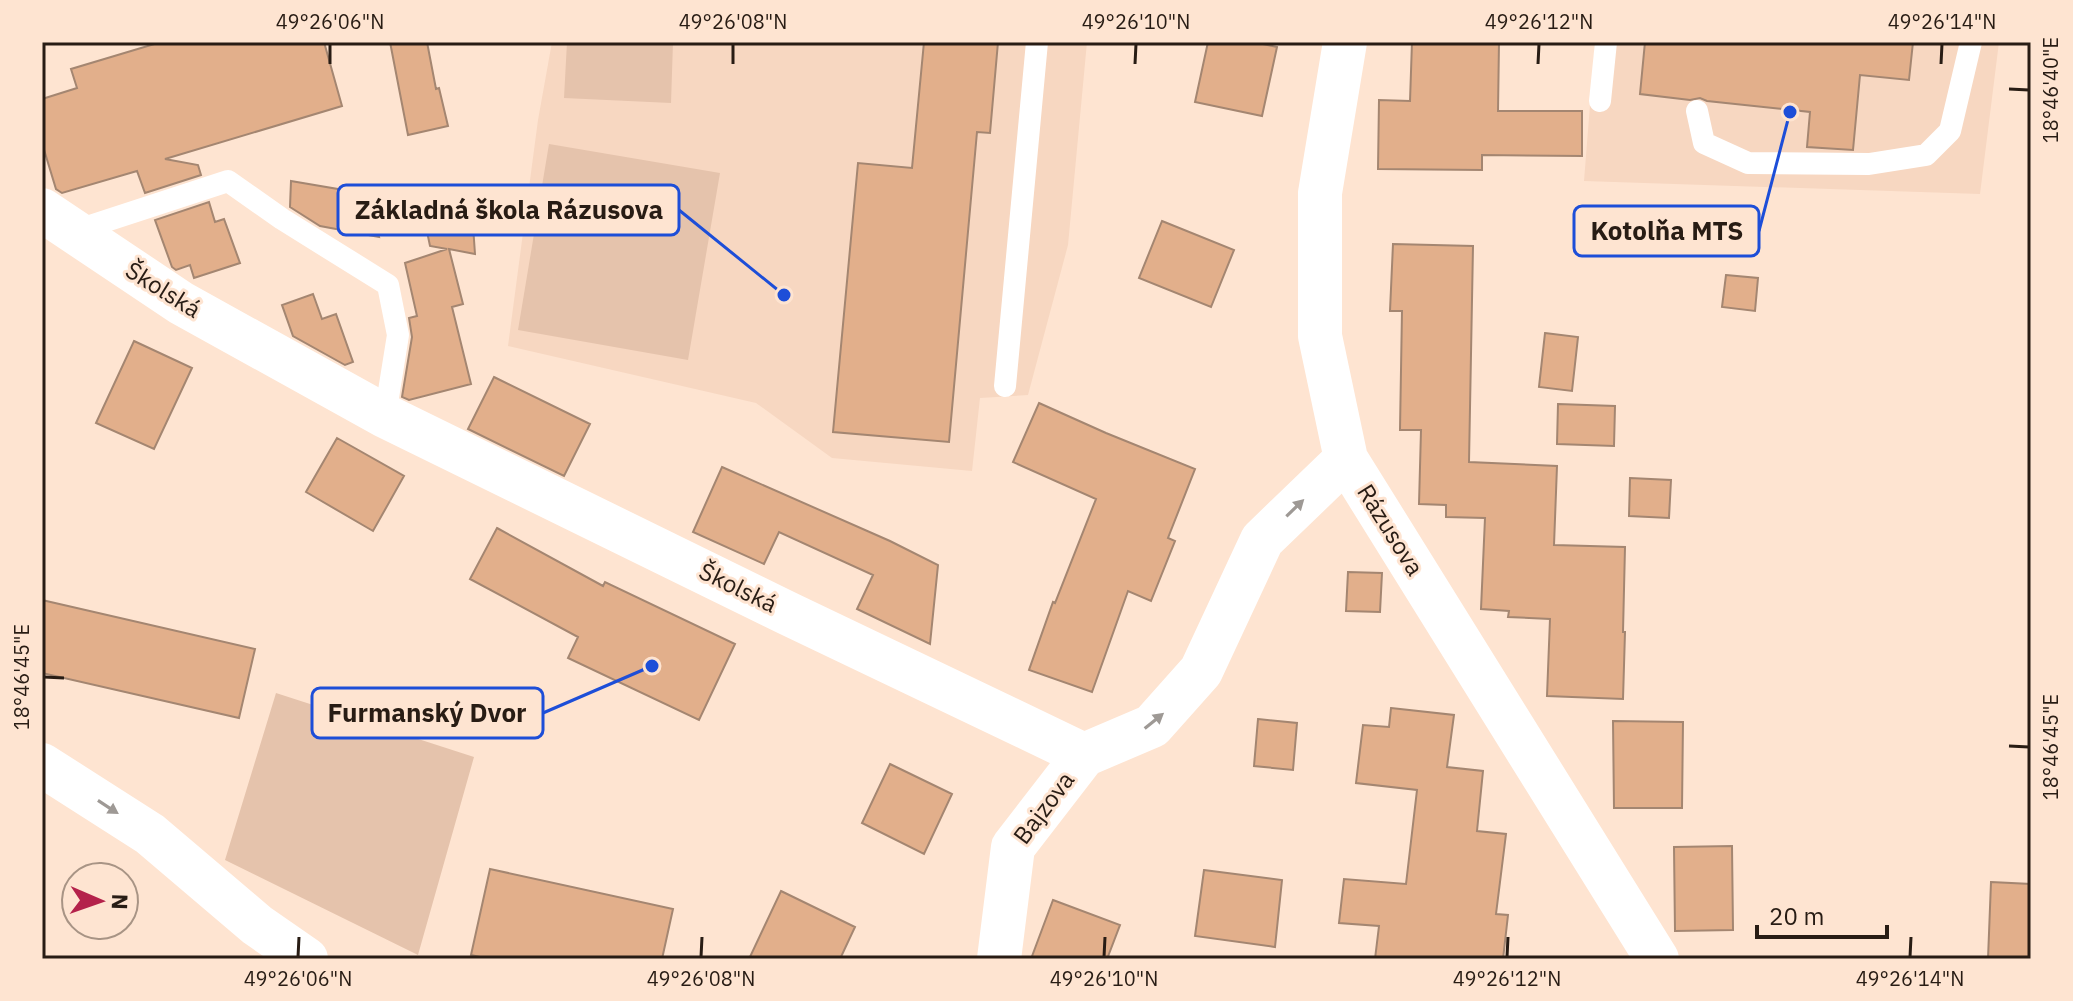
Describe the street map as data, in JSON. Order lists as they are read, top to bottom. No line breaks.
{"streets":{"street":["Školská","Rázusova","Bajzova"]},"crossings":[["Školská","Bajzova"]],"places":["Kotolňa MTS","Základná škola Rázusova","Furmanský Dvor"],"scale_bar":"20 m","north":"right","coordinates":["49°26'06\"N","49°26'08\"N","49°26'10\"N","49°26'12\"N","49°26'14\"N","18°46'40\"E","18°46'45\"E"]}
